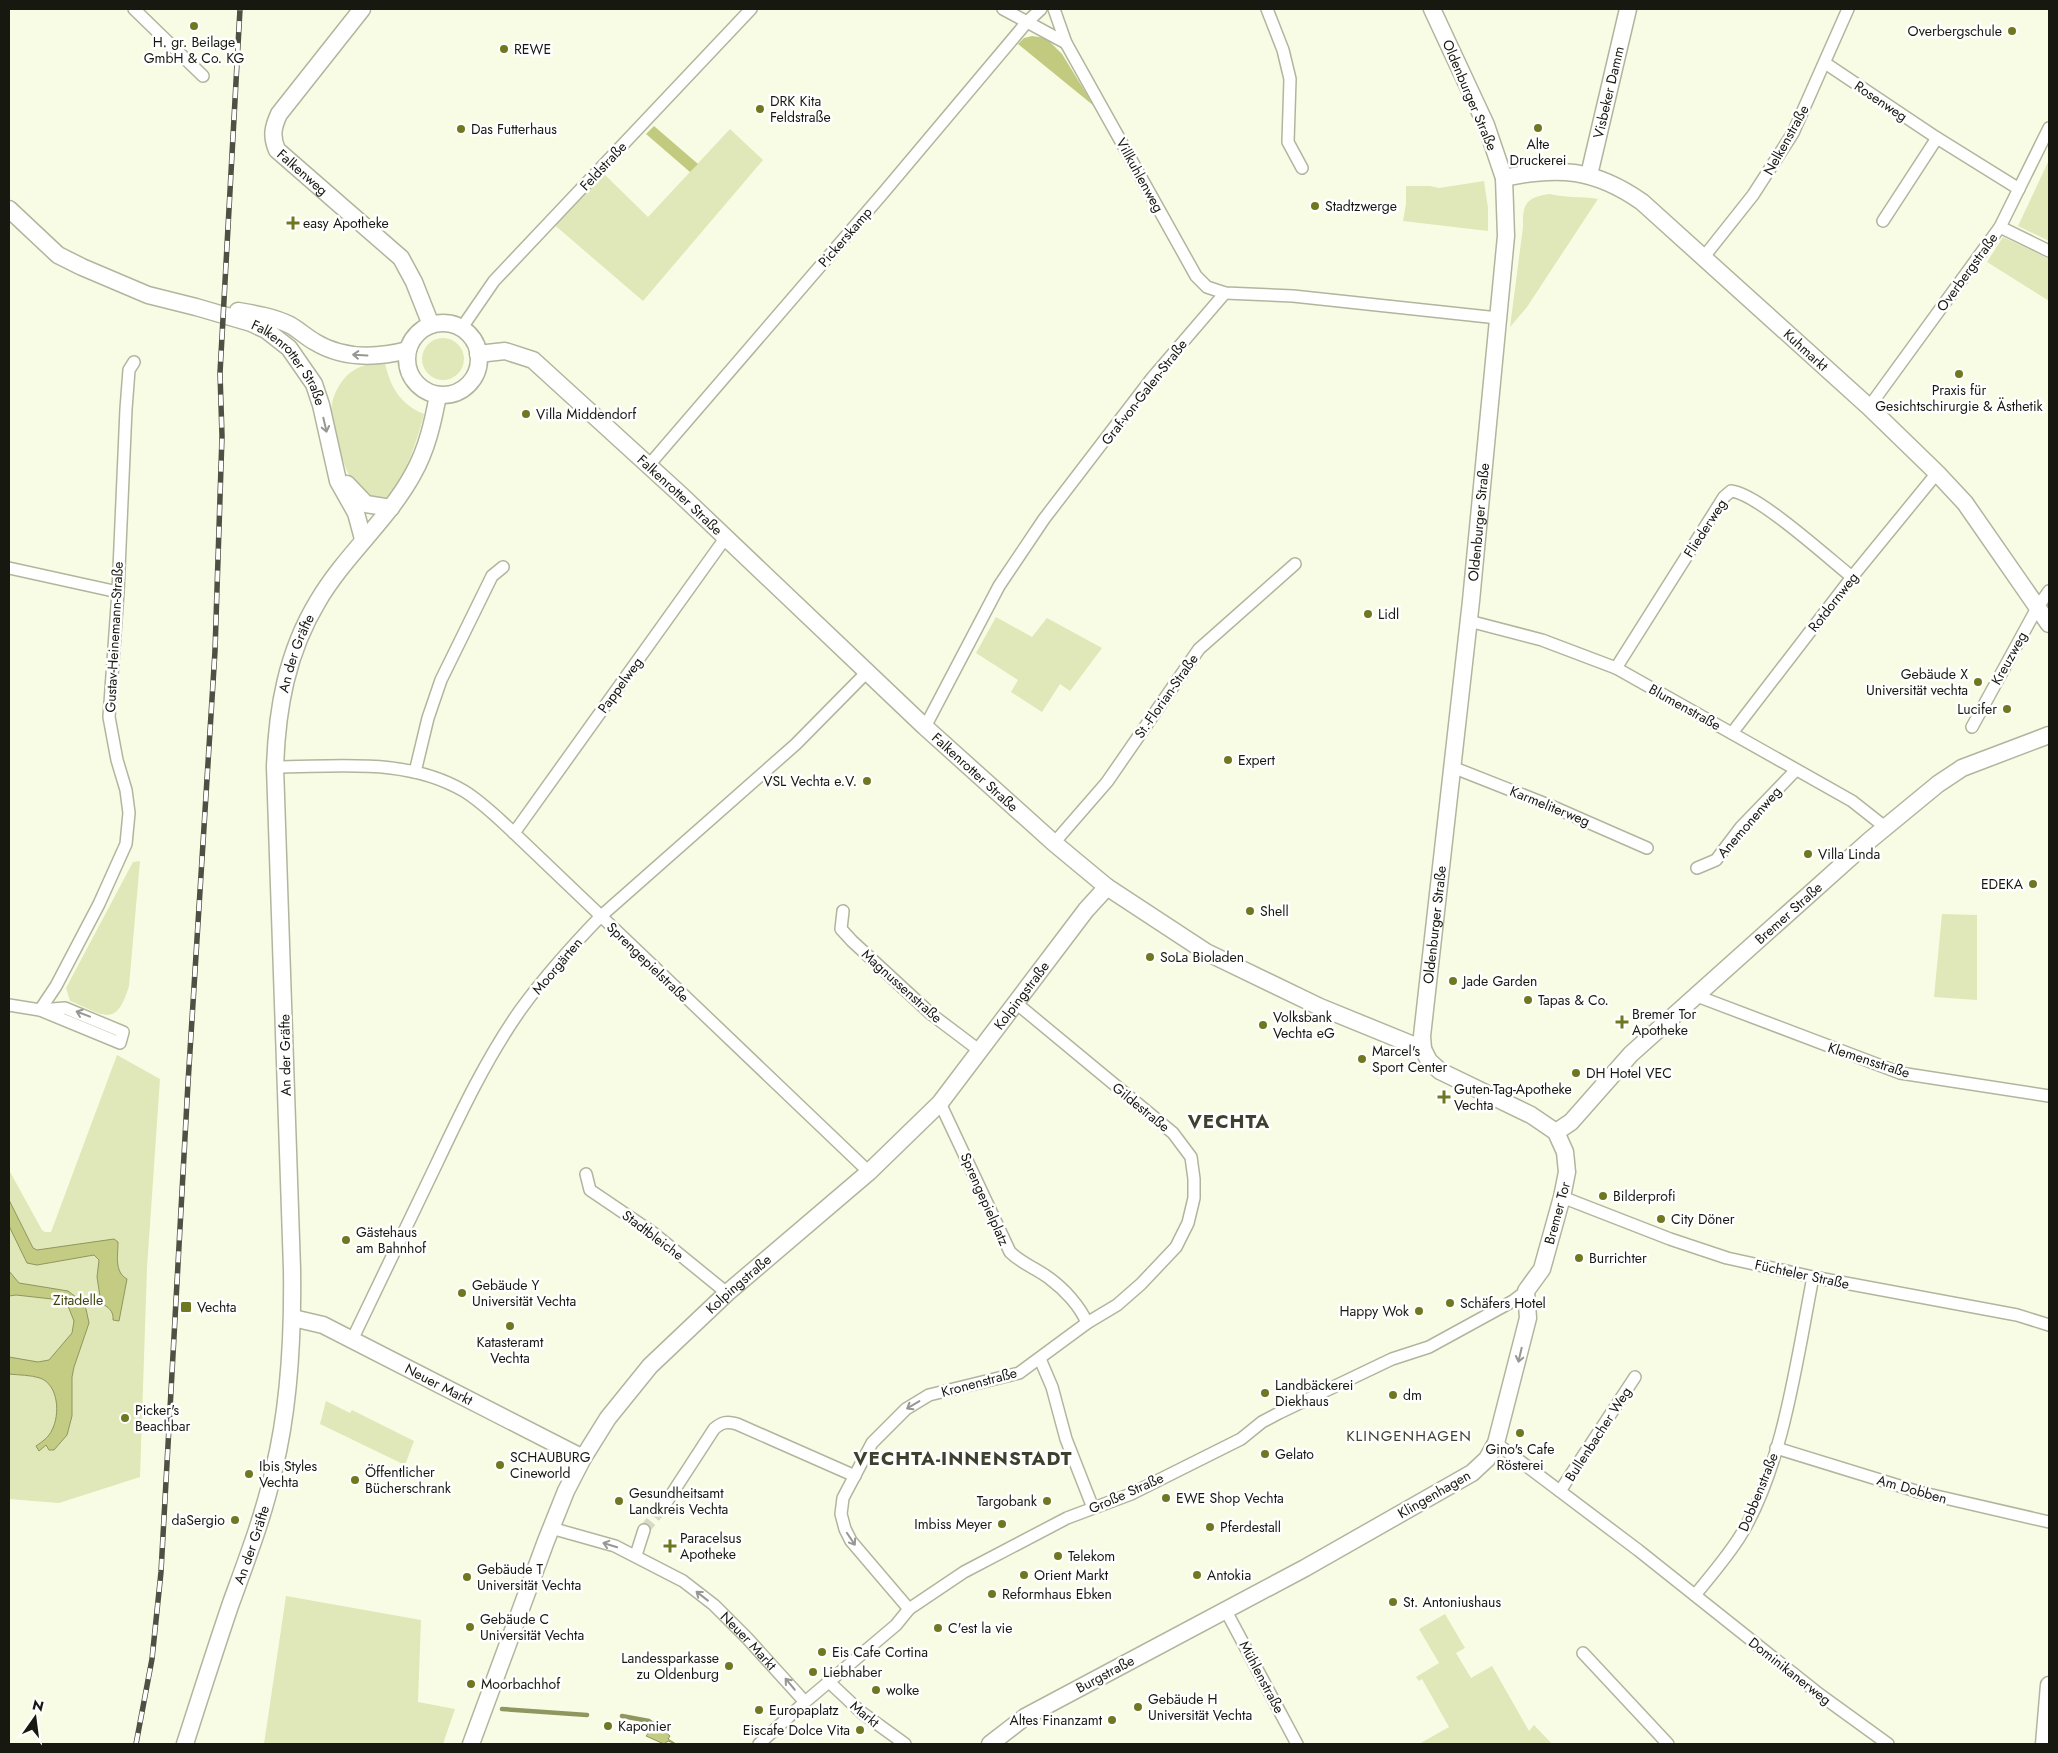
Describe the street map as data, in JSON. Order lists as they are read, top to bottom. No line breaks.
{"streets":{"street":["Visbeker Damm","Oldenburger Straße","Rosenweg","Nelkenstraße","Feldstraße","Falkenweg","Villkuhlenweg","Pickerskamp","Overbergstraße","Kuhmarkt","Falkenrotter Straße","Graf-von-Galen-Straße","Fliederweg","Rotdornweg","Gustav-Heinemann-Straße","An der Gräfte","Kreuzweg","Pappelweg","St.-Florian-Straße","Blumenstraße","Karmeliterweg","Anemonenweg","Bremer Straße","Sprengepielstraße","Moorgärten","Magnussenstraße","Kolpingstraße","Klemensstraße","Gildestraße","Sprengepielplatz","Bremer Tor","Stadtbleiche","Füchteler Straße","Kronenstraße","Neuer Markt","Bullenbacher Weg","Am Dobben","Dobbenstraße","Große Straße","Klingenhagen","Dominikanerweg","Burgstraße","Mühlenstraße","Markt"]},"crossings":[["Visbeker Damm","Kuhmarkt"],["Oldenburger Straße","Kuhmarkt"],["Oldenburger Straße","Falkenrotter Straße"],["Oldenburger Straße","Blumenstraße"],["Oldenburger Straße","Karmeliterweg"],["Rosenweg","Nelkenstraße"],["Rosenweg","Overbergstraße"],["Nelkenstraße","Kuhmarkt"],["Feldstraße","Falkenweg"],["Feldstraße","Falkenrotter Straße"],["Feldstraße","An der Gräfte"],["Falkenweg","Falkenrotter Straße"],["Falkenweg","An der Gräfte"],["Villkuhlenweg","Graf-von-Galen-Straße"],["Pickerskamp","Falkenrotter Straße"],["Overbergstraße","Kuhmarkt"],["Kuhmarkt","Rotdornweg"],["Kuhmarkt","Kreuzweg"],["Falkenrotter Straße","Graf-von-Galen-Straße"],["Falkenrotter Straße","An der Gräfte"],["Falkenrotter Straße","Pappelweg"],["Falkenrotter Straße","St.-Florian-Straße"],["Falkenrotter Straße","Moorgärten"],["Falkenrotter Straße","Kolpingstraße"],["Fliederweg","Rotdornweg"],["Fliederweg","Blumenstraße"],["Rotdornweg","Blumenstraße"],["An der Gräfte","Sprengepielstraße"],["An der Gräfte","Neuer Markt"],["Pappelweg","Sprengepielstraße"],["Blumenstraße","Anemonenweg"],["Blumenstraße","Bremer Straße"],["Bremer Straße","Klemensstraße"],["Bremer Straße","Bremer Tor"],["Sprengepielstraße","Moorgärten"],["Sprengepielstraße","Kolpingstraße"],["Moorgärten","Neuer Markt"],["Magnussenstraße","Kolpingstraße"],["Kolpingstraße","Gildestraße"],["Kolpingstraße","Sprengepielplatz"],["Kolpingstraße","Stadtbleiche"],["Kolpingstraße","Neuer Markt"],["Gildestraße","Sprengepielplatz"],["Gildestraße","Kronenstraße"],["Bremer Tor","Füchteler Straße"],["Bremer Tor","Große Straße"],["Bremer Tor","Klingenhagen"],["Füchteler Straße","Dobbenstraße"],["Kronenstraße","Große Straße"],["Neuer Markt","Große Straße"],["Am Dobben","Dobbenstraße"],["Dobbenstraße","Dominikanerweg"],["Große Straße","Klingenhagen"],["Große Straße","Markt"],["Klingenhagen","Burgstraße"],["Klingenhagen","Mühlenstraße"],["Burgstraße","Mühlenstraße"]],"one_way":["Neuer Markt"],"districts":["VECHTA","KLINGENHAGEN","VECHTA-INNENSTADT"],"parks":["Zitadelle"],"places":{"other":["H. gr. Beilage GmbH & Co. KG","Overbergschule","REWE","DRK Kita Feldstraße","Alte Druckerei","Das Futterhaus","Stadtzwerge","Praxis für Gesichtschirurgie & Ästhetik","Villa Middendorf","Lidl","Gebäude X Universität vechta","Lucifer","Expert","VSL Vechta e.V.","Villa Linda","EDEKA","Shell","SoLa Bioladen","Jade Garden","Tapas & Co.","Volksbank Vechta eG","Marcel's Sport Center","DH Hotel VEC","Bilderprofi","City Döner","Gästehaus am Bahnhof","Burrichter","Gebäude Y Universität Vechta","Schäfers Hotel","Happy Wok","Katasteramt Vechta","Landbäckerei Diekhaus","dm","Picker's Beachbar","Gino's Cafe Rösterei","Gelato","SCHAUBURG Cineworld","Ibis Styles Vechta","Öffentlicher Bücherschrank","EWE Shop Vechta","Gesundheitsamt Landkreis Vechta","Targobank","daSergio","Imbiss Meyer","Pferdestall","Telekom","Orient Markt","Antokia","Gebäude T Universität Vechta","Reformhaus Ebken","St. Antoniushaus","Gebäude C Universität Vechta","C'est la vie","Eis Cafe Cortina","Landessparkasse zu Oldenburg","Liebhaber","Moorbachhof","wolke","Gebäude H Universität Vechta","Europaplatz","Altes Finanzamt","Kaponier","Eiscafe Dolce Vita"],"health":["easy Apotheke","Bremer Tor Apotheke","Guten-Tag-Apotheke Vechta","Paracelsus Apotheke"],"transit":["Vechta"]},"north":"top"}
